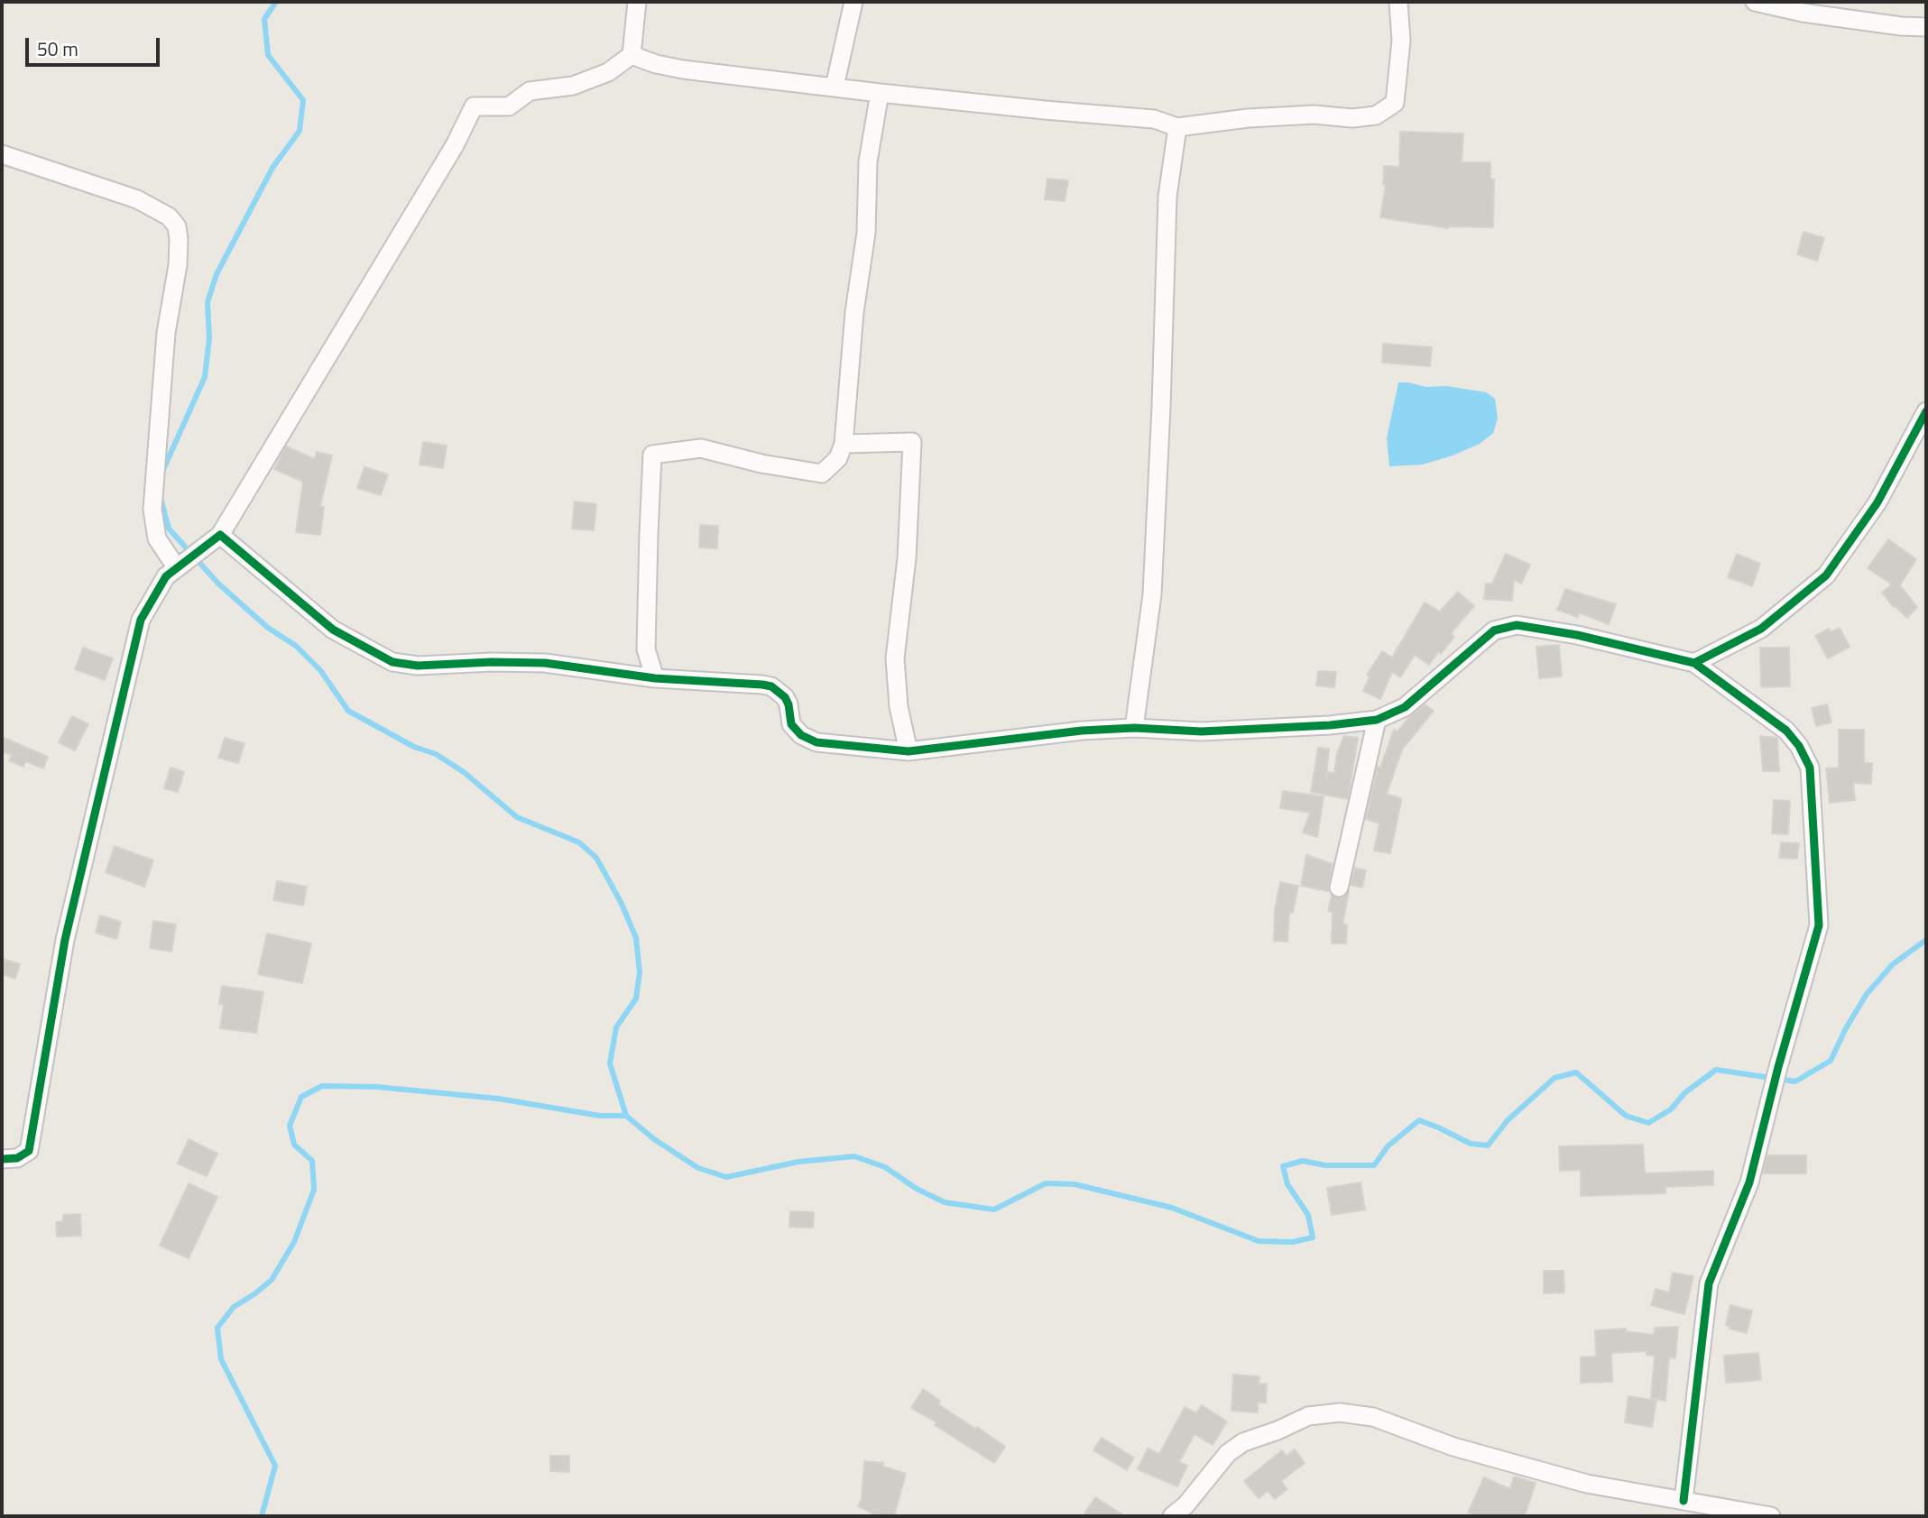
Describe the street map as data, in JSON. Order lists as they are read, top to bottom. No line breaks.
{"scale_bar":"50 m"}
